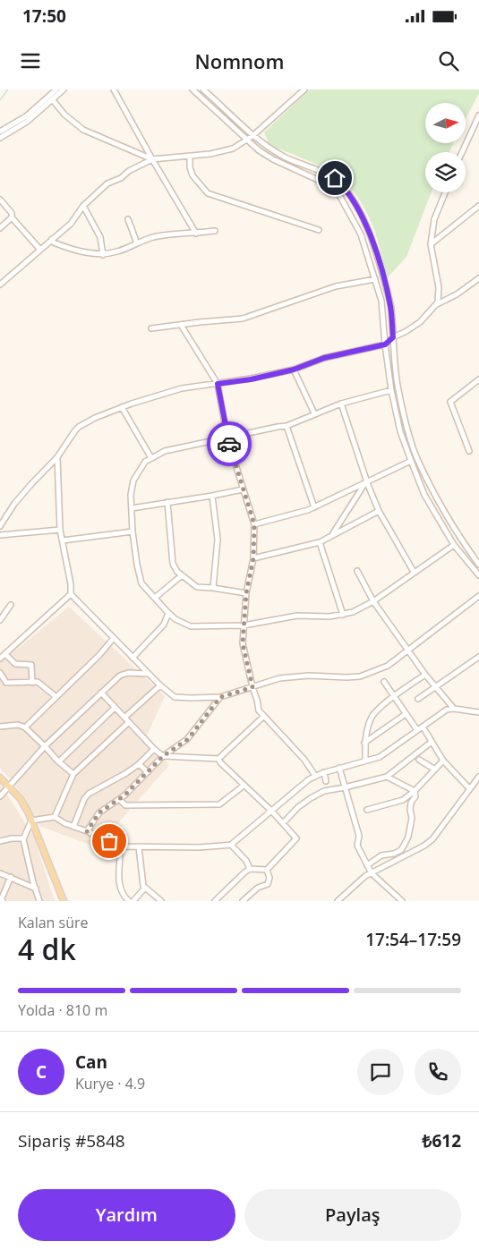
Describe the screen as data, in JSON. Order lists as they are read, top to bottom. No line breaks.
{"north":"right","page":{"status":"17:50","header":"Nomnom","heading":["4 dk","Kalan süre","17:54–17:59"],"panel":["Can","Kurye · 4.9","Sipariş #5848","₺612"],"bar":"Yolda · 810 m","round":"C","buttons":["Yardım","Paylaş"]}}
